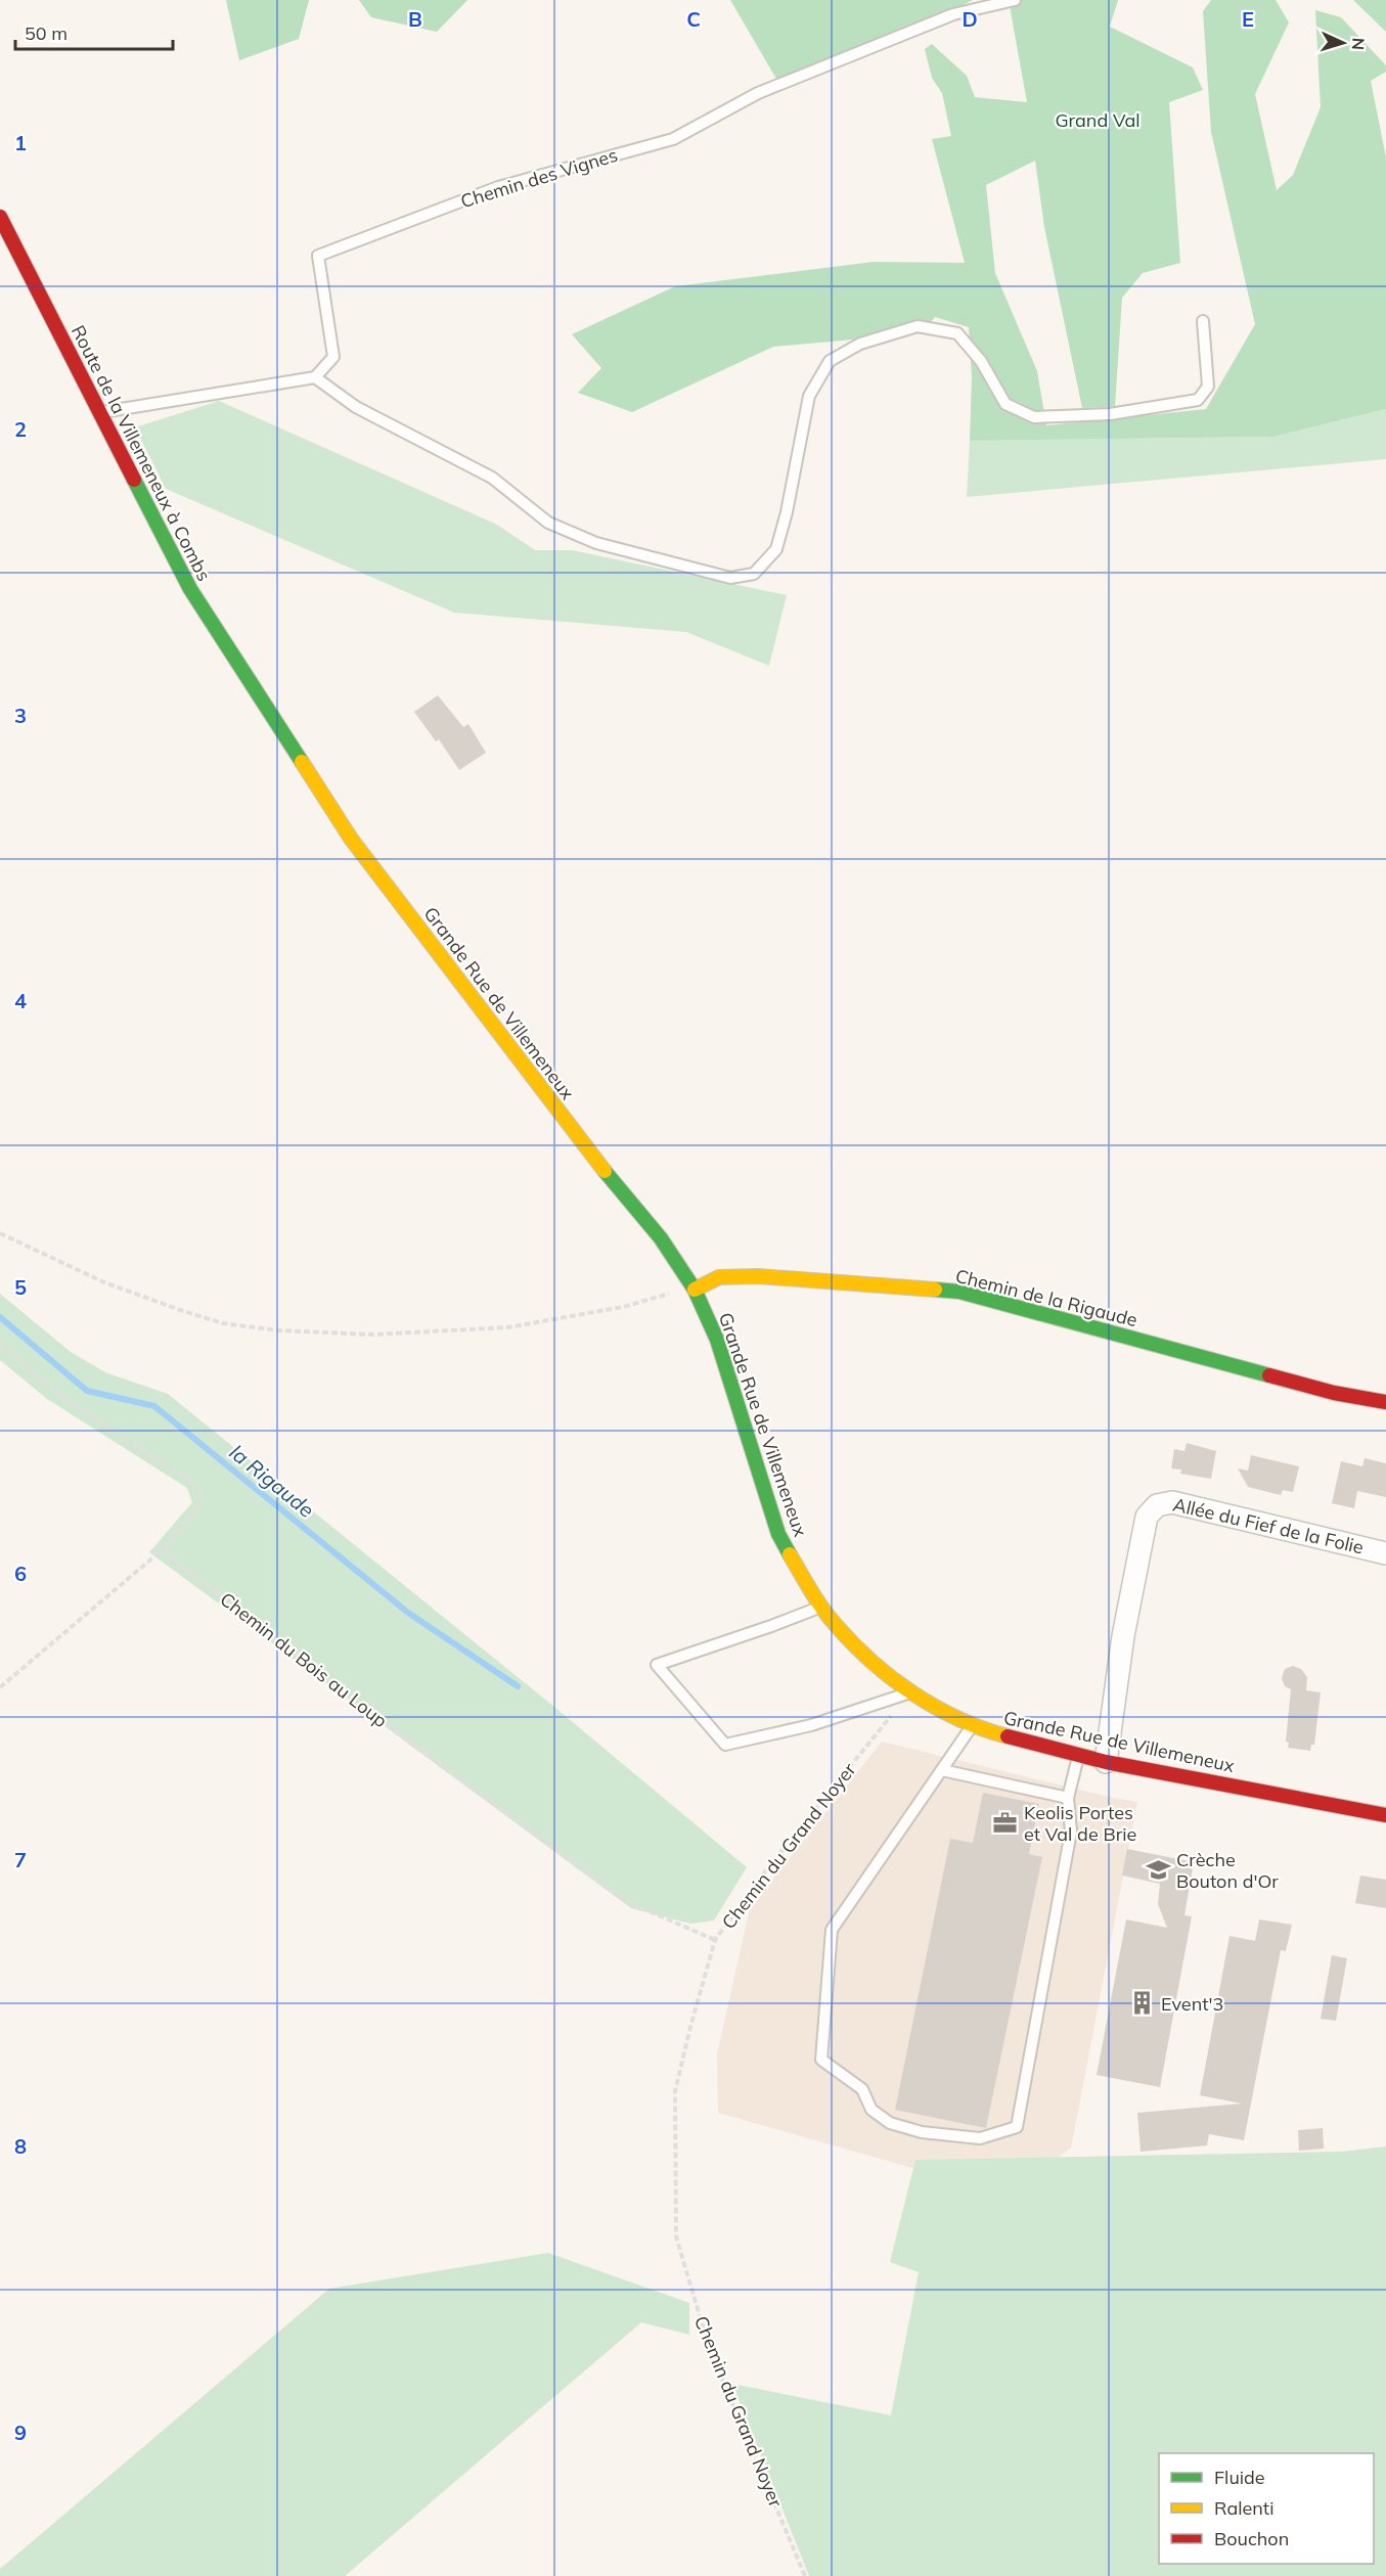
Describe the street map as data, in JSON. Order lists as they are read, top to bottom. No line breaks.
{"streets":{"main road":["Route de la Villemeneux à Combs","Grande Rue de Villemeneux","Chemin de la Rigaude"],"street":["Allée du Fief de la Folie"],"lane":["Chemin des Vignes"],"path":["Chemin du Bois au Loup","Chemin du Grand Noyer"]},"crossings":[["Route de la Villemeneux à Combs","Grande Rue de Villemeneux"],["Grande Rue de Villemeneux","Chemin de la Rigaude"],["Grande Rue de Villemeneux","Allée du Fief de la Folie"],["Grande Rue de Villemeneux","Chemin du Grand Noyer"],["Chemin du Bois au Loup","Chemin du Grand Noyer"]],"water":["la Rigaude"],"parks":["Grand Val"],"places":{"office":["Keolis Portes et Val de Brie"],"school or university":["Crèche Bouton d'Or"],"building":["Event'3"]},"legend":["Fluide","Ralenti","Bouchon"],"scale_bar":"50 m","north":"right","grid":{"columns":["B","C","D","E"],"rows":["1","2","3","4","5","6","7","8","9"]}}
